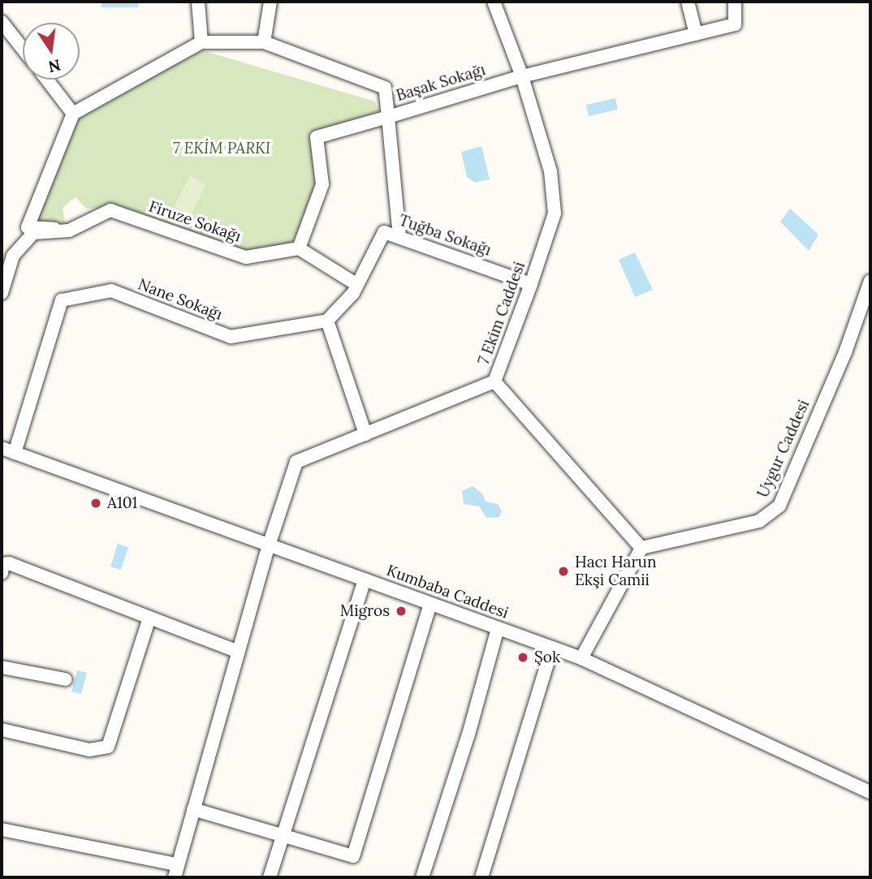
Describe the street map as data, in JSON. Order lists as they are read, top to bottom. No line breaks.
{"streets":{"street":["Başak Sokağı","Firuze Sokağı","Tuğba Sokağı","Nane Sokağı","7 Ekim Caddesi","Uygur Caddesi","Kumbaba Caddesi"]},"crossings":[["Başak Sokağı","Tuğba Sokağı"],["Başak Sokağı","7 Ekim Caddesi"],["Tuğba Sokağı","Nane Sokağı"],["Tuğba Sokağı","7 Ekim Caddesi"],["Nane Sokağı","Kumbaba Caddesi"],["7 Ekim Caddesi","Kumbaba Caddesi"]],"parks":["7 EKİM PARKI"],"places":["A101","Hacı Harun Ekşi Camii","Migros","Şok"],"north":"bottom"}
